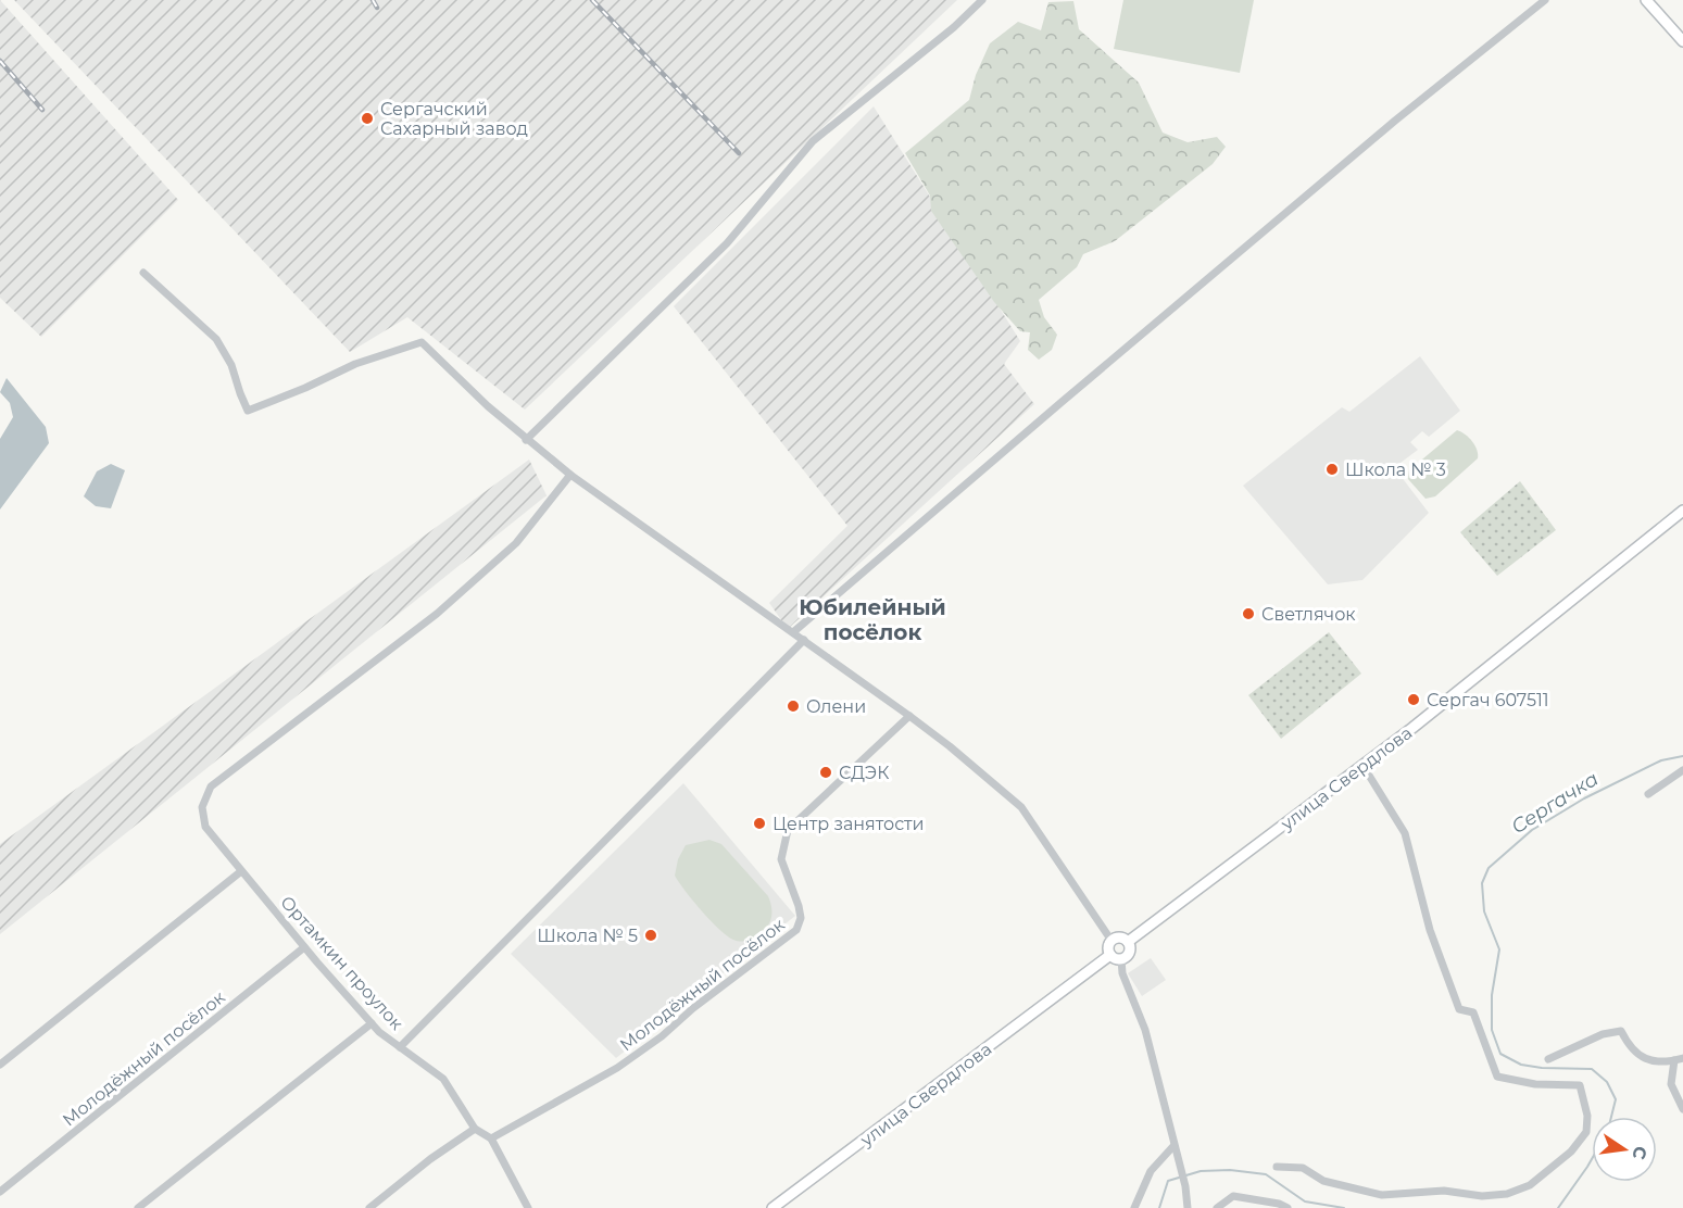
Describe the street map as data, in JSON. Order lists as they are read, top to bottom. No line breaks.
{"streets":{"street":["улица Свердлова","Ортамкин проулок","Молодёжный посёлок"]},"crossings":[["Ортамкин проулок","Молодёжный посёлок"]],"districts":["Юбилейный посёлок"],"water":["Сергачка"],"places":["Сергачский Сахарный завод","Школа № 3","Светлячок","Сергач 607511","Олени","СДЭК","Центр занятости","Школа № 5"],"north":"right"}
